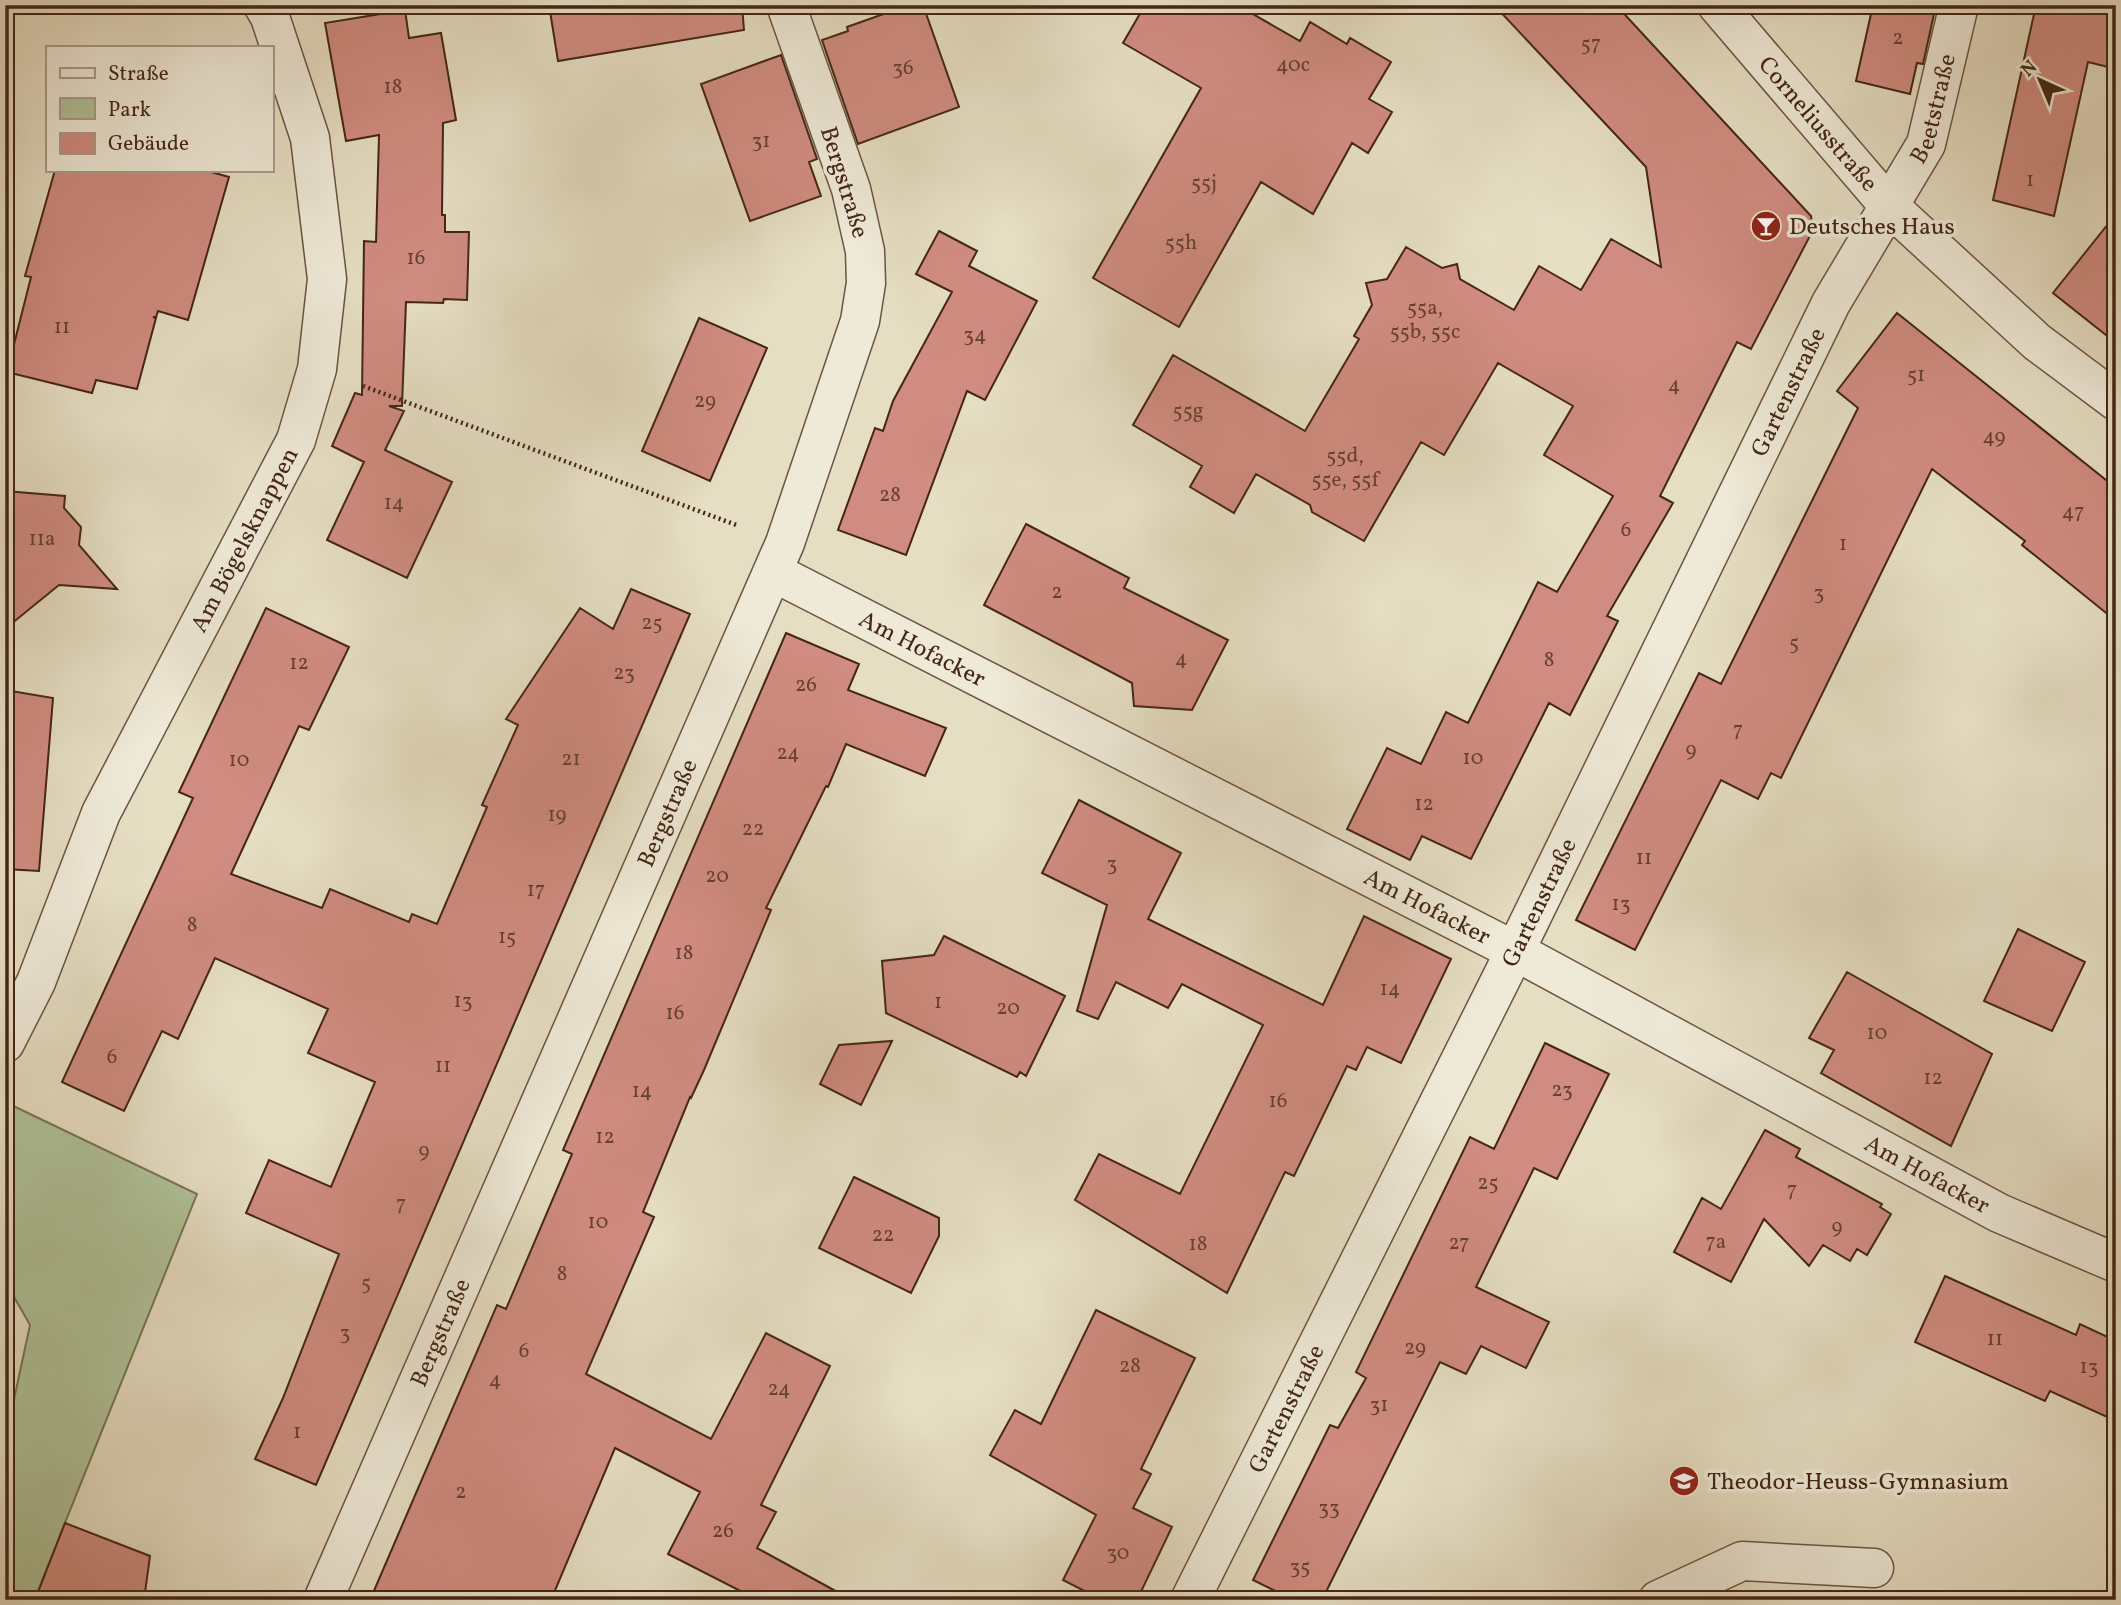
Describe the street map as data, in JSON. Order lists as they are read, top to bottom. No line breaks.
{"streets":{"street":["Beetstraße","Corneliusstraße","Bergstraße","Gartenstraße","Am Bögelsknappen","Am Hofacker"]},"crossings":[["Beetstraße","Corneliusstraße"],["Beetstraße","Gartenstraße"],["Corneliusstraße","Gartenstraße"],["Bergstraße","Am Hofacker"],["Gartenstraße","Am Hofacker"]],"places":{"bar":["Deutsches Haus"],"school or university":["Theodor-Heuss-Gymnasium"]},"house_numbers":["2","57","40c","36","18","31","1","55j","55h","16","55a, 55b, 55c","11","34","51","4","29","55g","49","55d, 55e, 55f","28","14","47","6","11a","1","2","3","25","5","4","8","12","23","26","7","9","24","10","21","10","12","19","22","11","3","20","17","13","8","15","18","14","13","1","20","16","10","6","11","12","23","14","16","12","9","25","7","7","10","9","22","7a","27","18","8","5","3","11","29","6","28","13","4","24","31","1","2","33","26","30","35"],"legend":["Straße","Park","Gebäude"],"north":"top left"}
